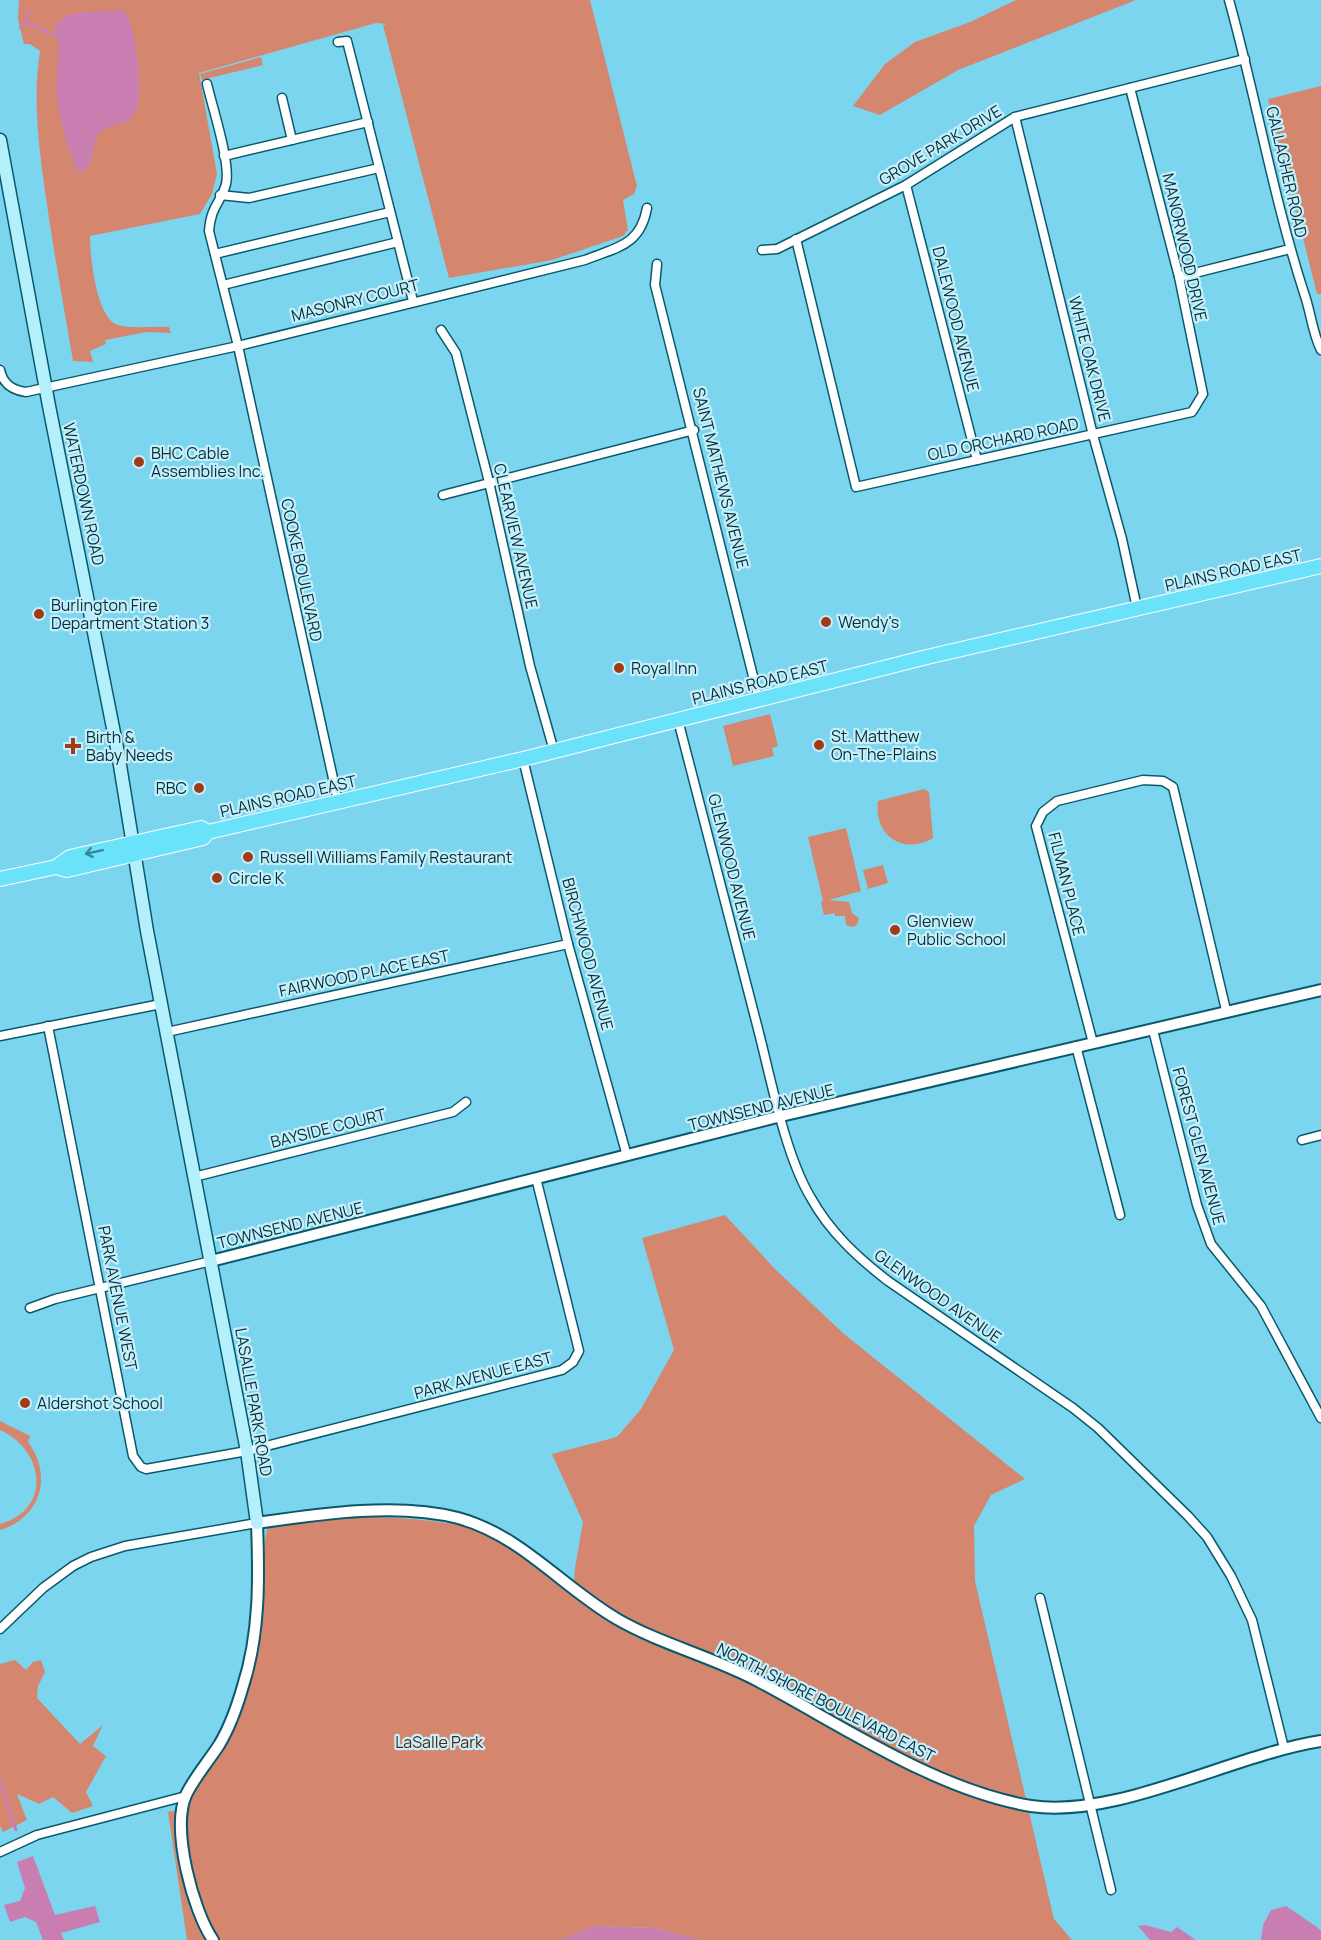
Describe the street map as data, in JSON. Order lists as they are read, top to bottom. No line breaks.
{"streets":{"main road":["WATERDOWN ROAD","PLAINS ROAD EAST","LASALLE PARK ROAD"],"street":["GROVE PARK DRIVE","GALLAGHER ROAD","MANORWOOD DRIVE","MASONRY COURT","DALEWOOD AVENUE","WHITE OAK DRIVE","OLD ORCHARD ROAD","SAINT MATHEWS AVENUE","CLEARVIEW AVENUE","COOKE BOULEVARD","GLENWOOD AVENUE","FILMAN PLACE","BIRCHWOOD AVENUE","FAIRWOOD PLACE EAST","TOWNSEND AVENUE","BAYSIDE COURT","FOREST GLEN AVENUE","PARK AVENUE WEST","PARK AVENUE EAST","NORTH SHORE BOULEVARD EAST"]},"crossings":[["GROVE PARK DRIVE","GALLAGHER ROAD"],["GROVE PARK DRIVE","MANORWOOD DRIVE"],["GROVE PARK DRIVE","DALEWOOD AVENUE"],["GROVE PARK DRIVE","WHITE OAK DRIVE"],["GROVE PARK DRIVE","OLD ORCHARD ROAD"],["MANORWOOD DRIVE","OLD ORCHARD ROAD"],["MASONRY COURT","WATERDOWN ROAD"],["MASONRY COURT","COOKE BOULEVARD"],["DALEWOOD AVENUE","OLD ORCHARD ROAD"],["WHITE OAK DRIVE","OLD ORCHARD ROAD"],["WHITE OAK DRIVE","PLAINS ROAD EAST"],["SAINT MATHEWS AVENUE","PLAINS ROAD EAST"],["WATERDOWN ROAD","PLAINS ROAD EAST"],["WATERDOWN ROAD","LASALLE PARK ROAD"],["CLEARVIEW AVENUE","PLAINS ROAD EAST"],["COOKE BOULEVARD","PLAINS ROAD EAST"],["PLAINS ROAD EAST","GLENWOOD AVENUE"],["PLAINS ROAD EAST","BIRCHWOOD AVENUE"],["PLAINS ROAD EAST","LASALLE PARK ROAD"],["GLENWOOD AVENUE","TOWNSEND AVENUE"],["GLENWOOD AVENUE","NORTH SHORE BOULEVARD EAST"],["FILMAN PLACE","TOWNSEND AVENUE"],["BIRCHWOOD AVENUE","FAIRWOOD PLACE EAST"],["BIRCHWOOD AVENUE","TOWNSEND AVENUE"],["FAIRWOOD PLACE EAST","LASALLE PARK ROAD"],["TOWNSEND AVENUE","FOREST GLEN AVENUE"],["TOWNSEND AVENUE","PARK AVENUE EAST"],["TOWNSEND AVENUE","LASALLE PARK ROAD"],["BAYSIDE COURT","LASALLE PARK ROAD"],["PARK AVENUE WEST","PARK AVENUE EAST"],["PARK AVENUE WEST","LASALLE PARK ROAD"],["PARK AVENUE EAST","LASALLE PARK ROAD"],["LASALLE PARK ROAD","NORTH SHORE BOULEVARD EAST"]],"parks":["LaSalle Park"],"places":{"other":["BHC Cable Assemblies Inc.","Burlington Fire Department Station 3","Wendy's","Royal Inn","St. Matthew On-The-Plains","RBC","Russell Williams Family Restaurant","Circle K","Glenview Public School","Aldershot School"],"health":["Birth & Baby Needs"]}}
